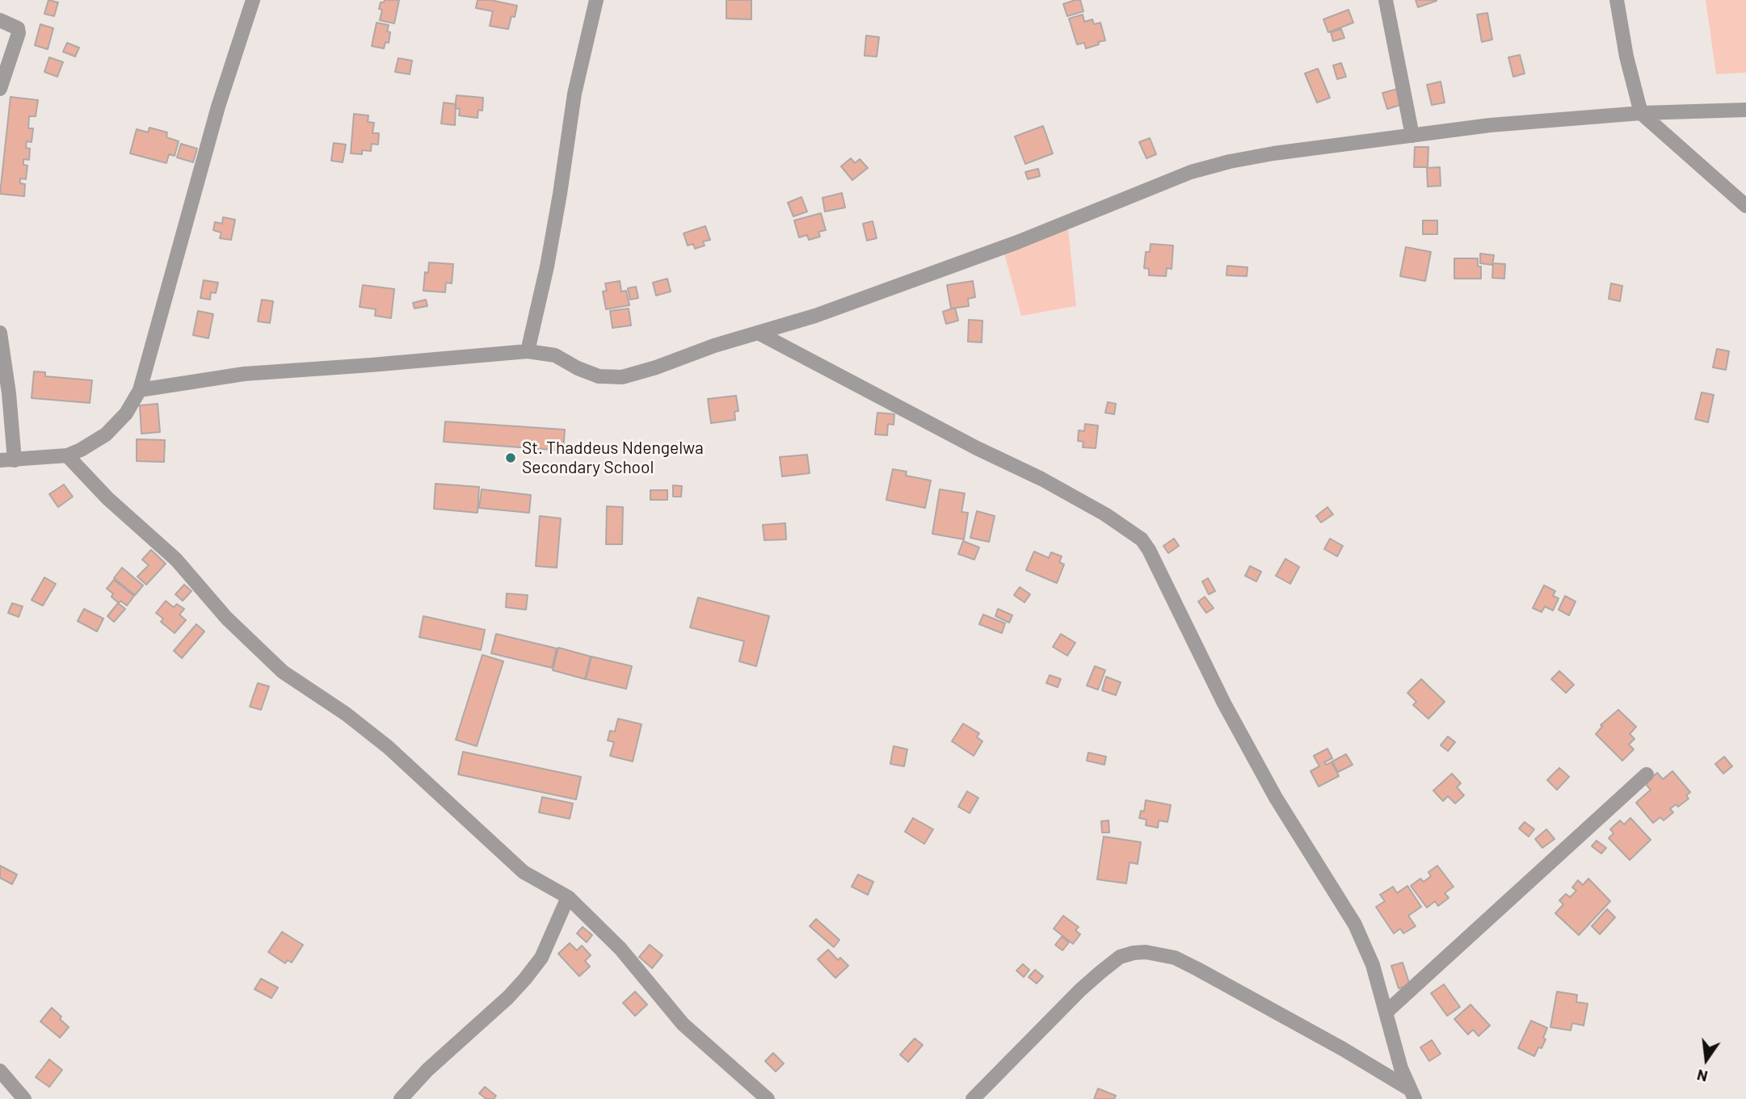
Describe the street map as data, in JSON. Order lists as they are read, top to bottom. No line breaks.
{"places":["St. Thaddeus Ndengelwa Secondary School"],"north":"bottom"}
